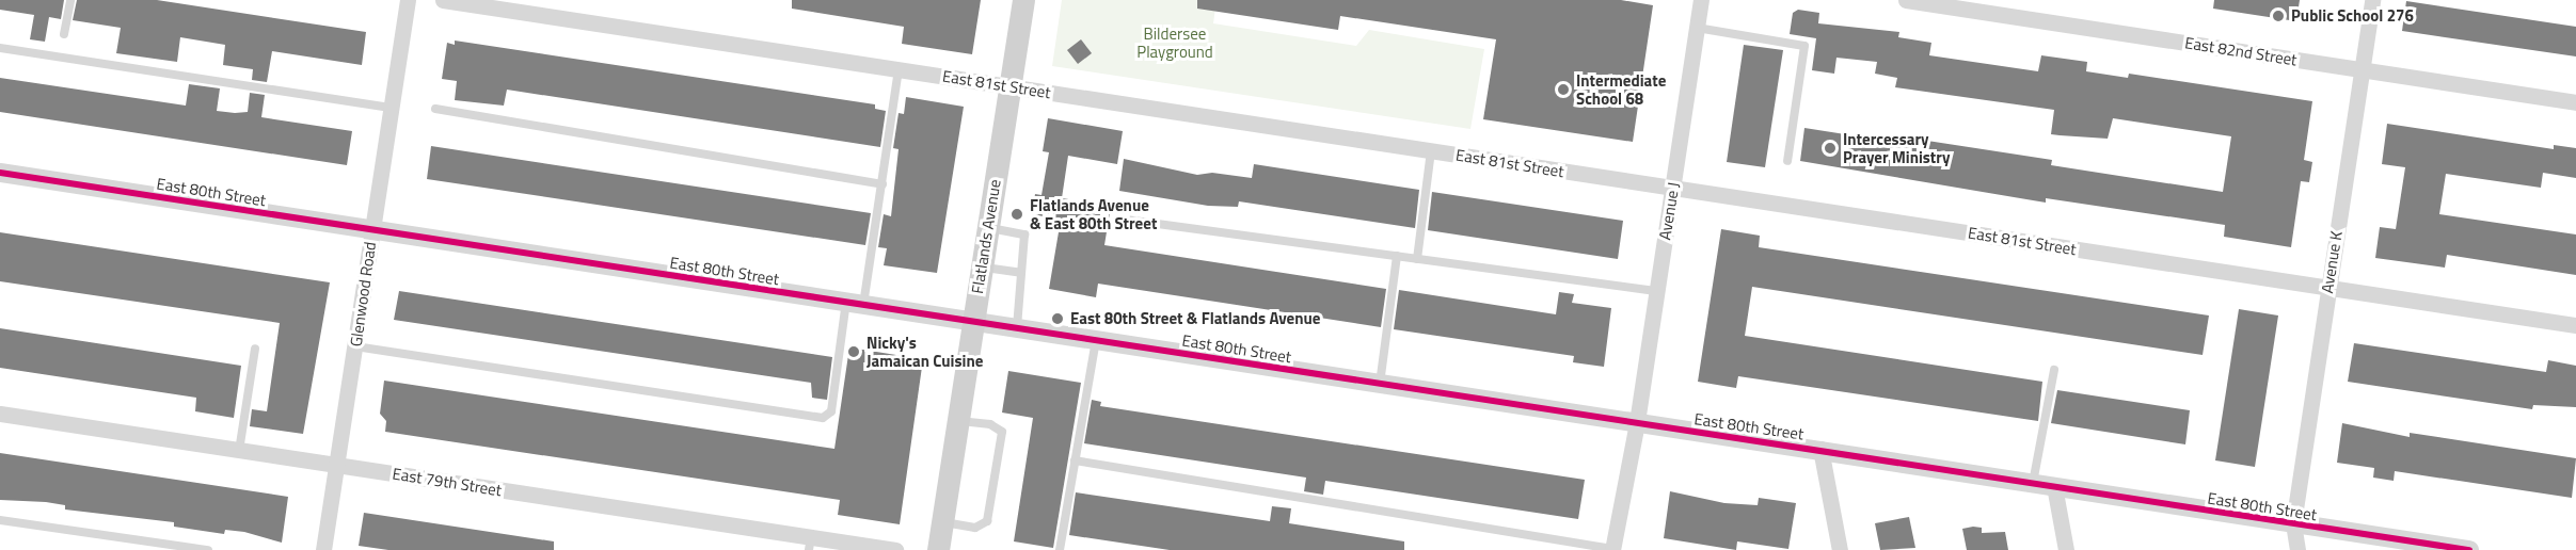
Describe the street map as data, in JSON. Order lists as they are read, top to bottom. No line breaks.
{"streets":{"main road":["Flatlands Avenue"],"street":["East 82nd Street","East 81st Street","East 80th Street","Avenue J","Avenue K","Glenwood Road","East 79th Street"]},"crossings":[["East 82nd Street","Avenue K"],["East 81st Street","Avenue J"],["East 81st Street","Flatlands Avenue"],["East 81st Street","Avenue K"],["East 80th Street","Avenue J"],["East 80th Street","Flatlands Avenue"],["East 80th Street","Avenue K"],["East 80th Street","Glenwood Road"],["Glenwood Road","East 79th Street"]],"parks":["Bildersee Playground"],"places":["Public School 276","Intermediate School 68","Intercessary Prayer Ministry","Flatlands Avenue & East 80th Street","East 80th Street & Flatlands Avenue","Nicky's Jamaican Cuisine"]}
